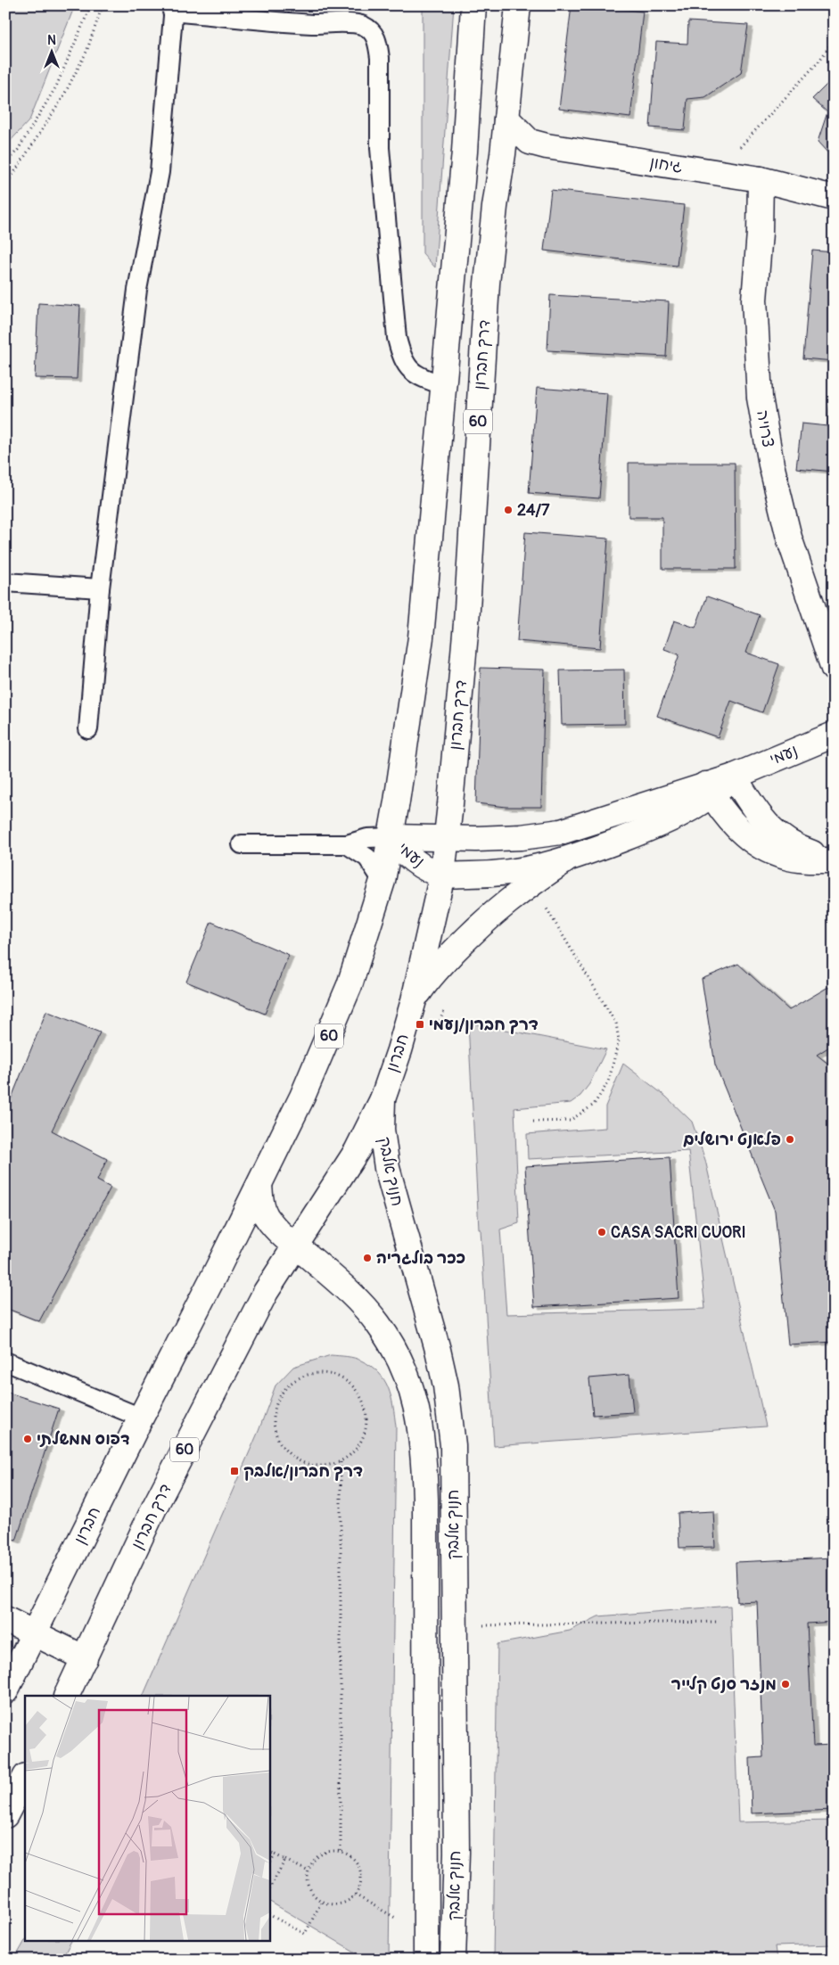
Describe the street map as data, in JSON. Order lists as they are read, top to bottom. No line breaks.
{"streets":{"main road":["גיחון","דרך חברון","60","צרויה","נעמי","חברון","חנוך אלבק"]},"crossings":[["גיחון","דרך חברון"],["גיחון","צרויה"],["דרך חברון","נעמי"],["דרך חברון","חברון"],["דרך חברון","חנוך אלבק"],["60","נעמי"],["60","חברון"],["60","חנוך אלבק"],["נעמי","חברון"],["חברון","חנוך אלבק"]],"places":{"other":["24/7","פלאנט ירושלים","CASA SACRI CUORI","ככר בולגריה","דפוס ממשלתי","מנזר סנט קלייר"],"transit":["דרך חברון/נעמי","דרך חברון/אלבק"]},"north":"top"}
